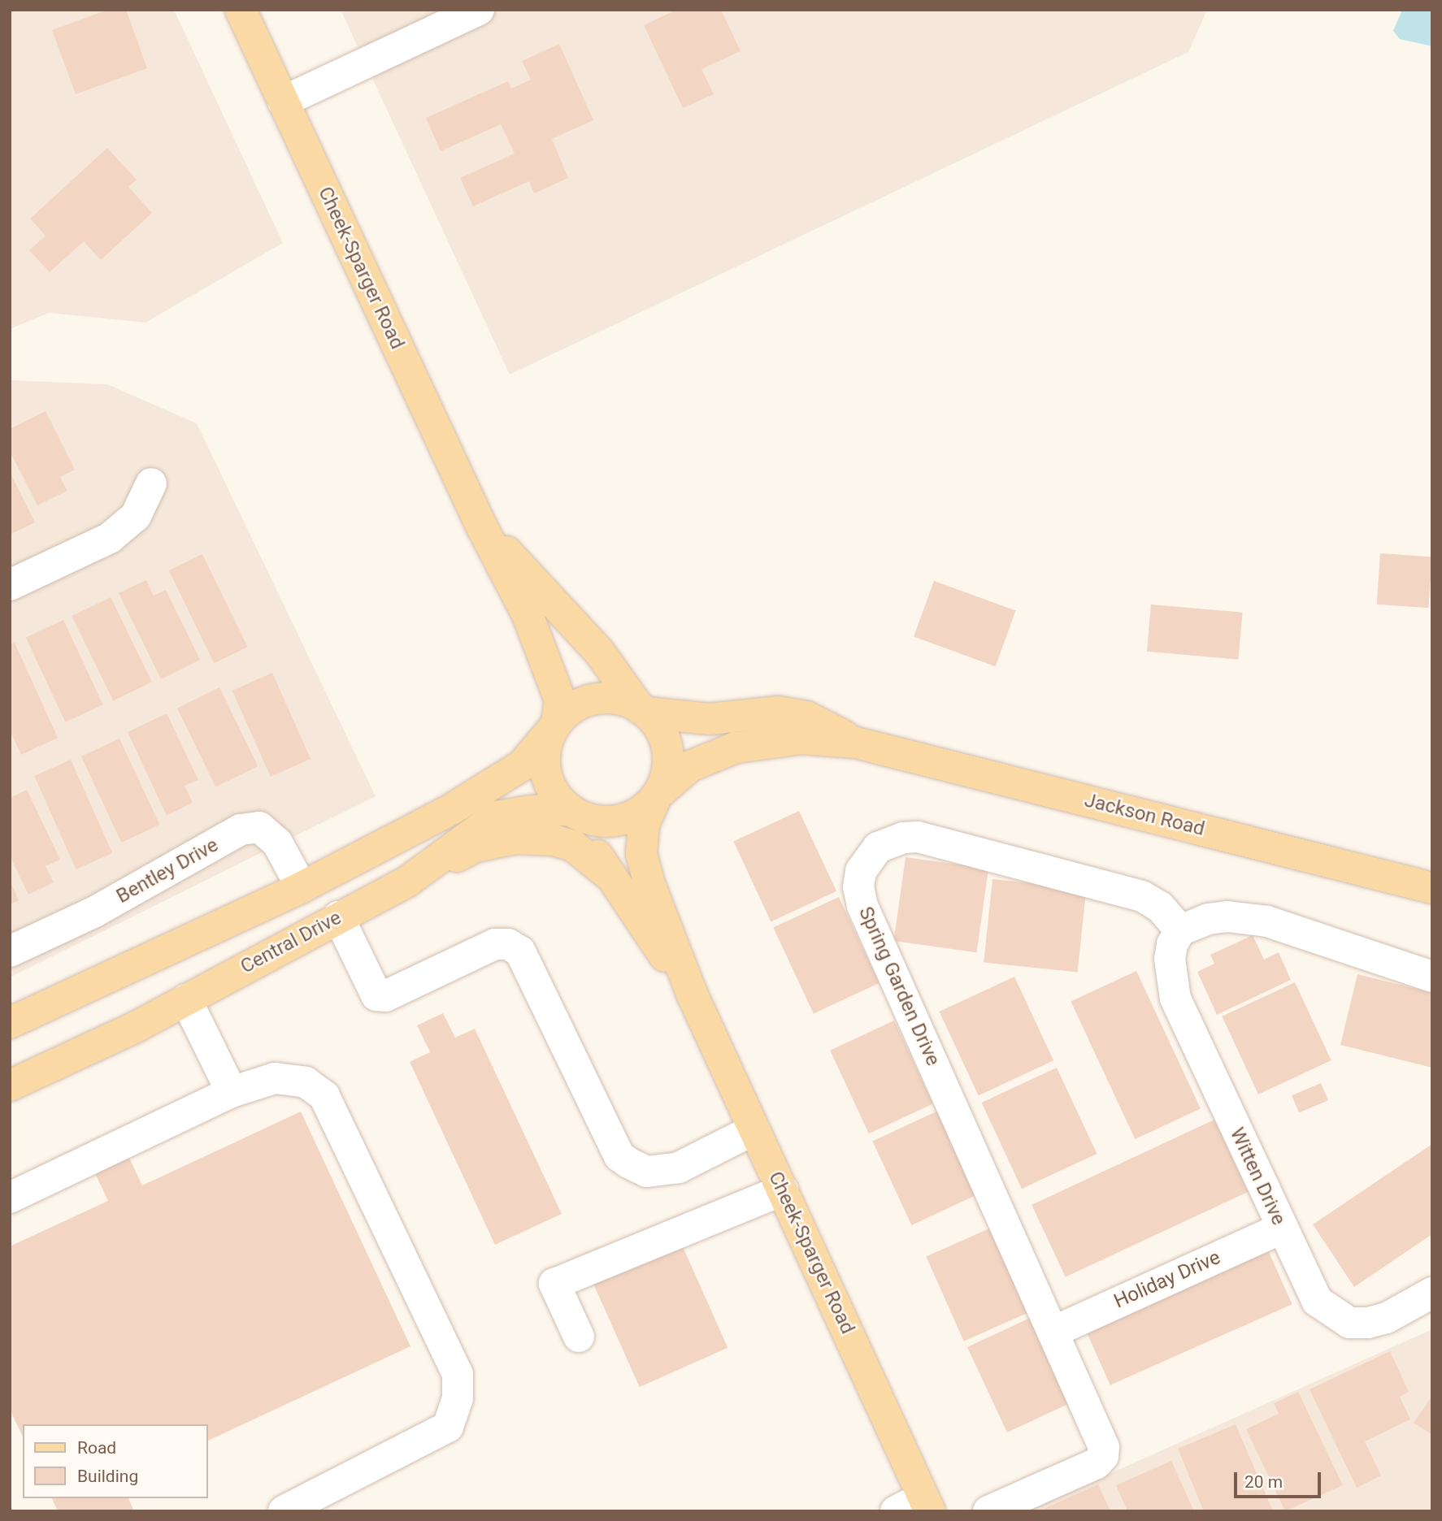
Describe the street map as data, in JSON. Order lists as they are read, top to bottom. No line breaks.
{"streets":{"main road":["Cheek-Sparger Road","Jackson Road","Central Drive"],"street":["Bentley Drive","Spring Garden Drive","Witten Drive","Holiday Drive"]},"crossings":[["Cheek-Sparger Road","Jackson Road"],["Cheek-Sparger Road","Central Drive"],["Jackson Road","Central Drive"],["Spring Garden Drive","Witten Drive"],["Spring Garden Drive","Holiday Drive"],["Witten Drive","Holiday Drive"]],"legend":["Road","Building"],"scale_bar":"20 m"}
